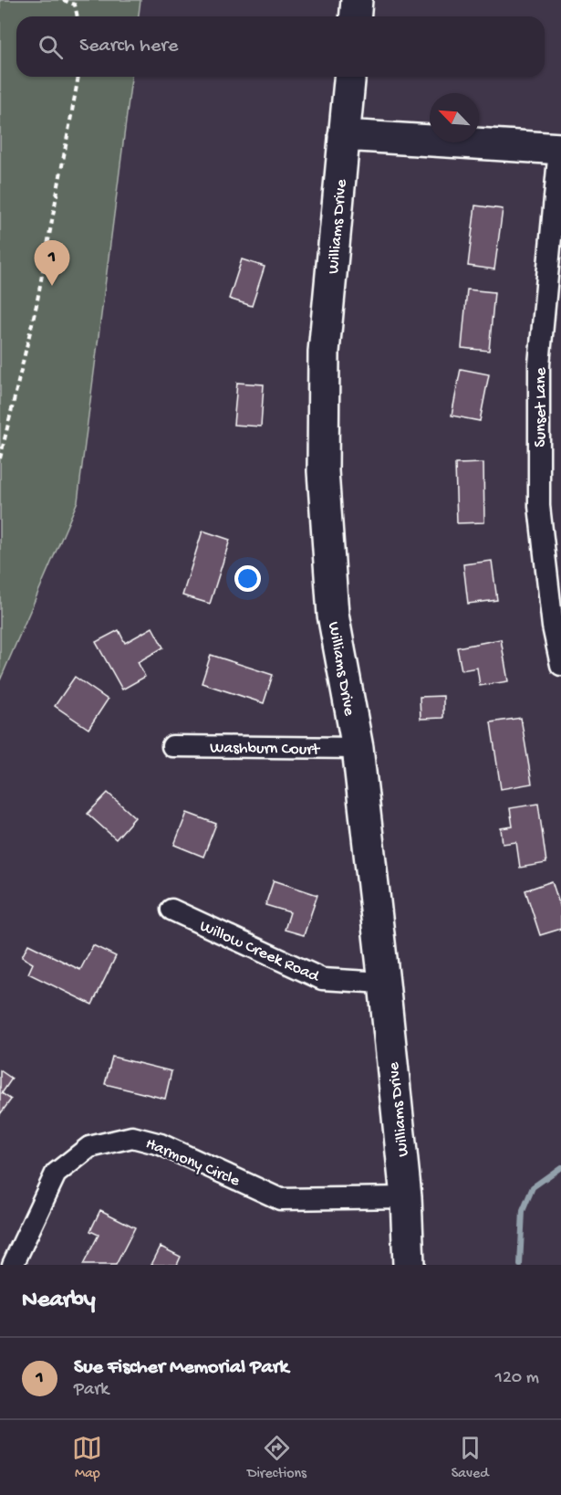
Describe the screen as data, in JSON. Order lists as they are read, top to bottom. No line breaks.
{"streets":{"main road":["Williams Drive"],"street":["Sunset Lane","Washburn Court","Willow Creek Road","Harmony Circle"]},"crossings":[["Williams Drive","Washburn Court"],["Williams Drive","Willow Creek Road"],["Williams Drive","Harmony Circle"]],"north":"top left","page":{"search":"Search here","pins":"1","heading":"Nearby","list":[{"mark":"1","name":"Sue Fischer Memorial Park","note":"Park","value":"120 m"}],"nav":["Map","Directions","Saved"]}}
